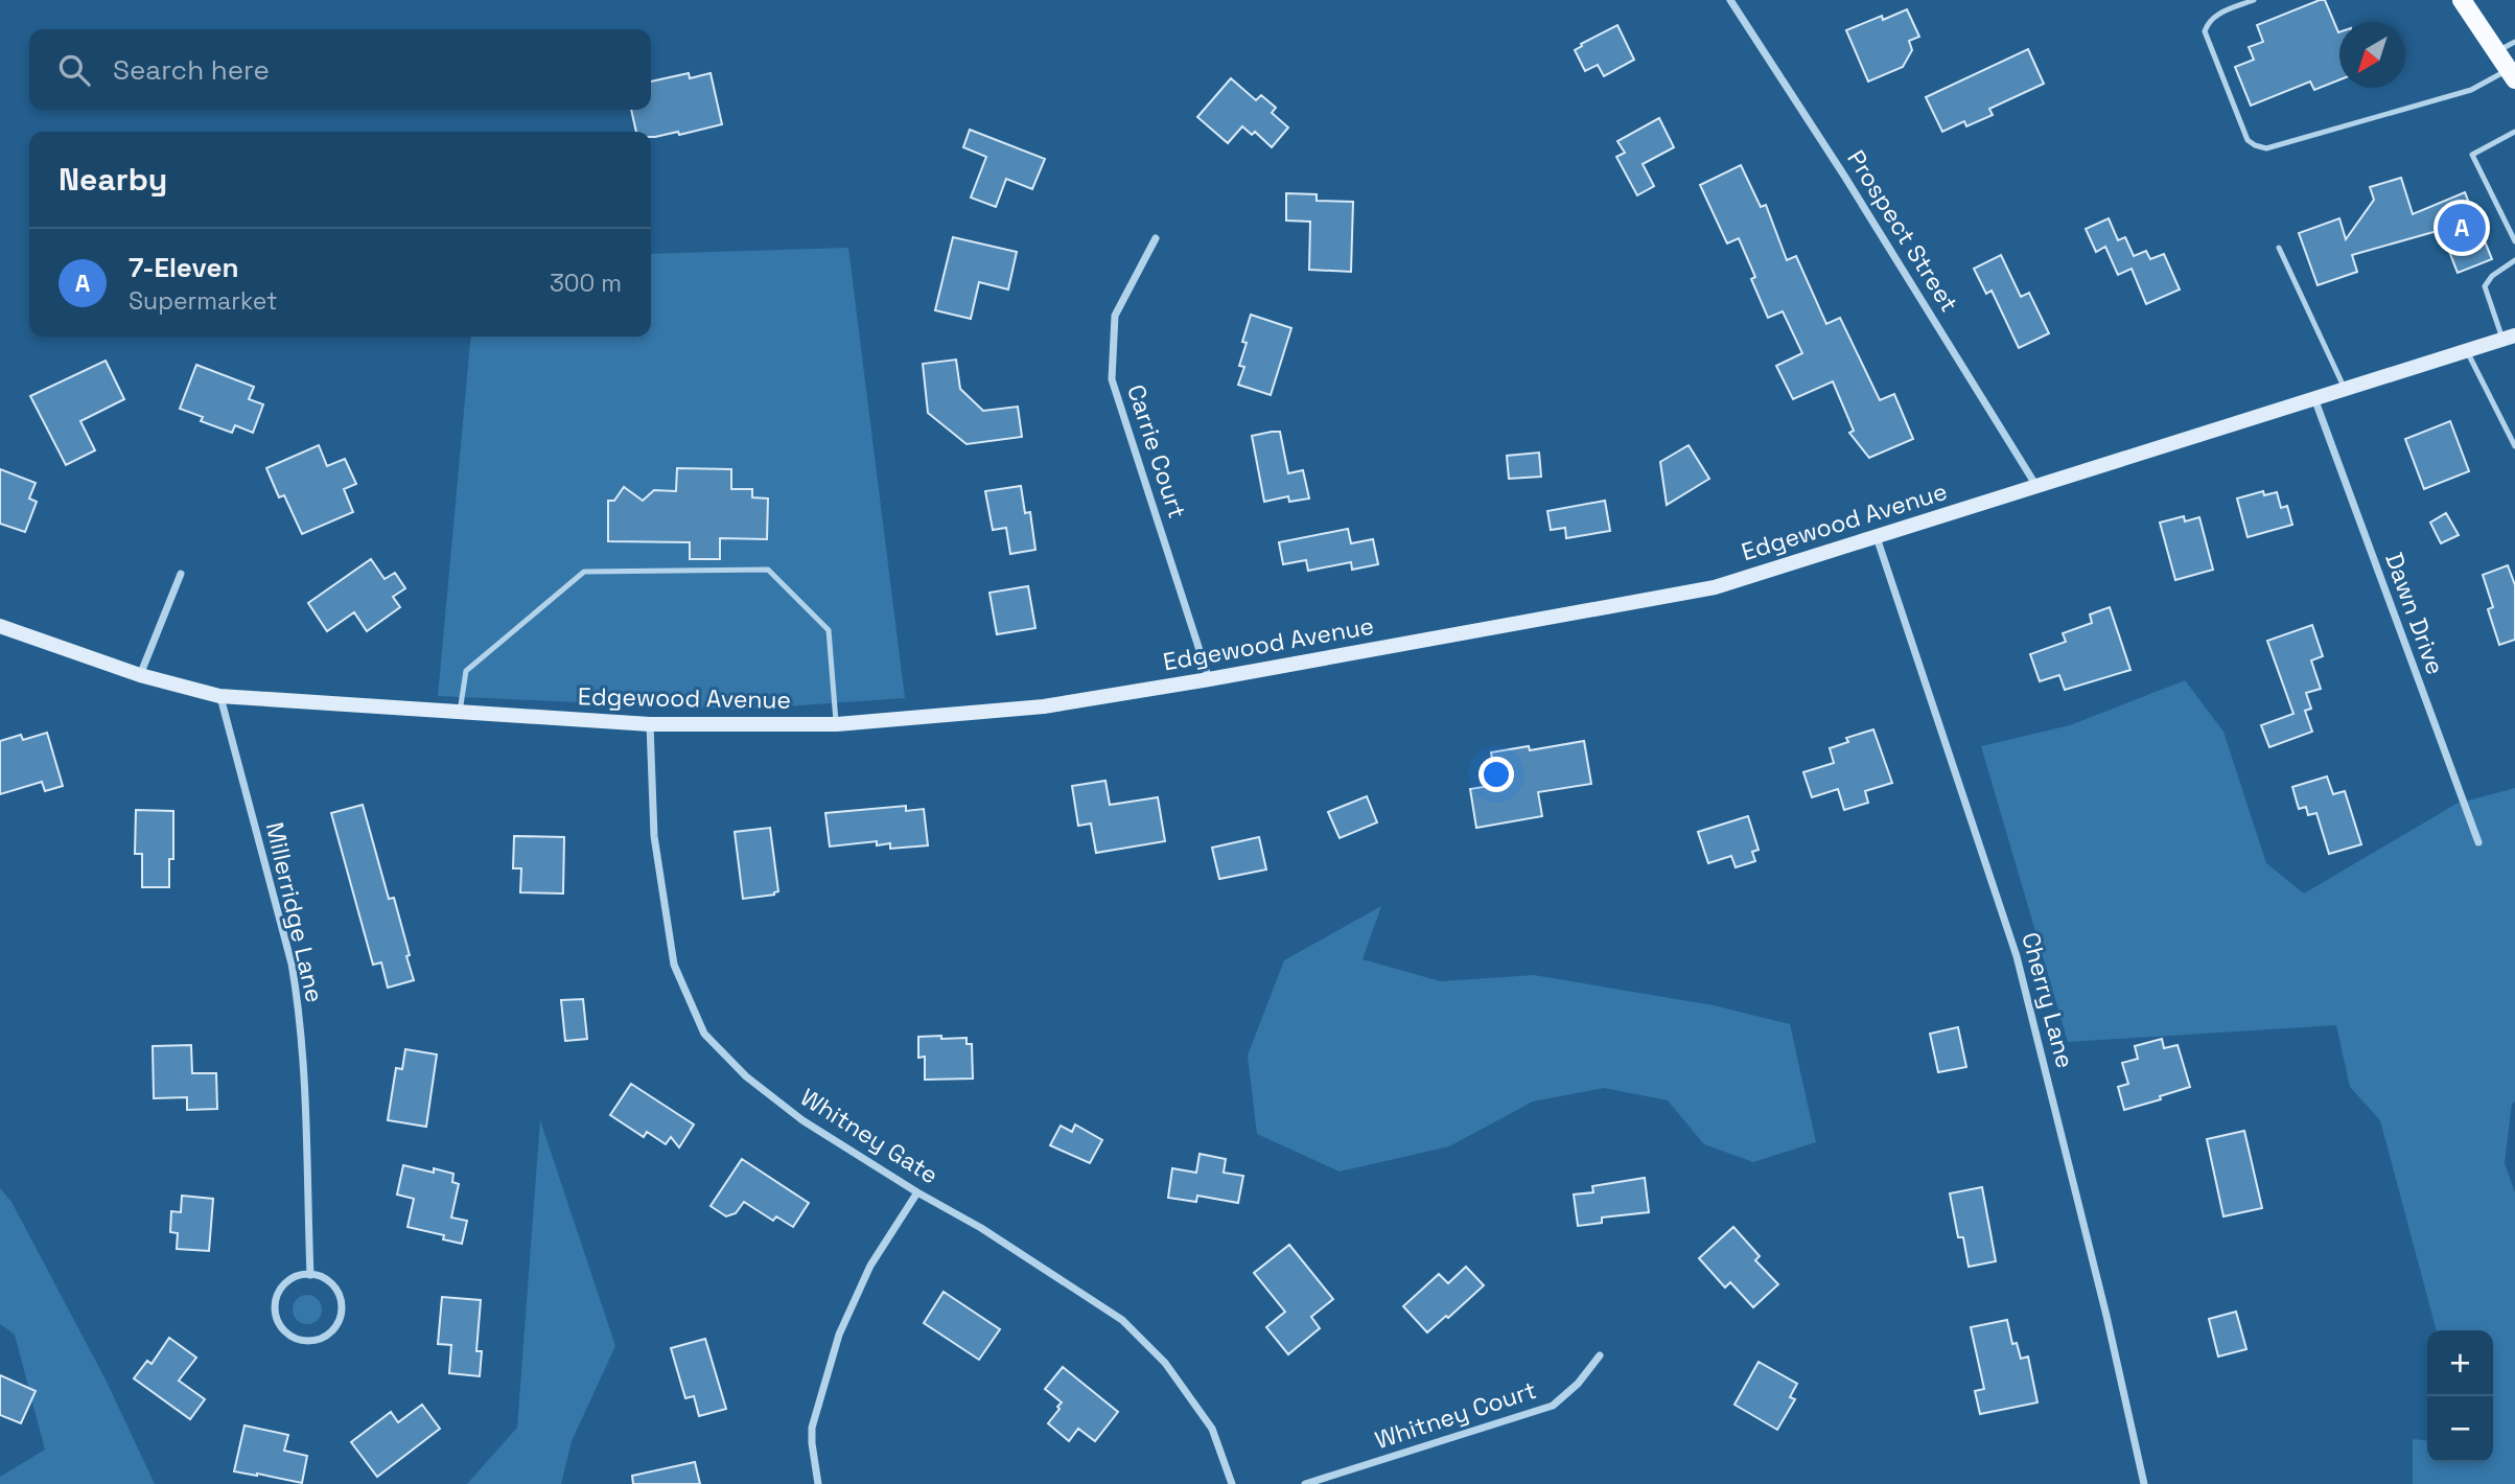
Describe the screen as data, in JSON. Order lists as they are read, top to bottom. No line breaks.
{"streets":{"main road":["Edgewood Avenue"],"street":["Prospect Street","Carrie Court","Dawn Drive","Millerridge Lane","Cherry Lane","Whitney Gate","Whitney Court"]},"crossings":[["Prospect Street","Edgewood Avenue"],["Carrie Court","Edgewood Avenue"],["Edgewood Avenue","Dawn Drive"],["Edgewood Avenue","Millerridge Lane"],["Edgewood Avenue","Cherry Lane"],["Edgewood Avenue","Whitney Gate"]],"north":"bottom left","page":{"search":"Search here","heading":"Nearby","pins":"A","list":[{"mark":"A","name":"7-Eleven","note":"Supermarket","value":"300 m"}],"map_buttons":["+","−"]}}
